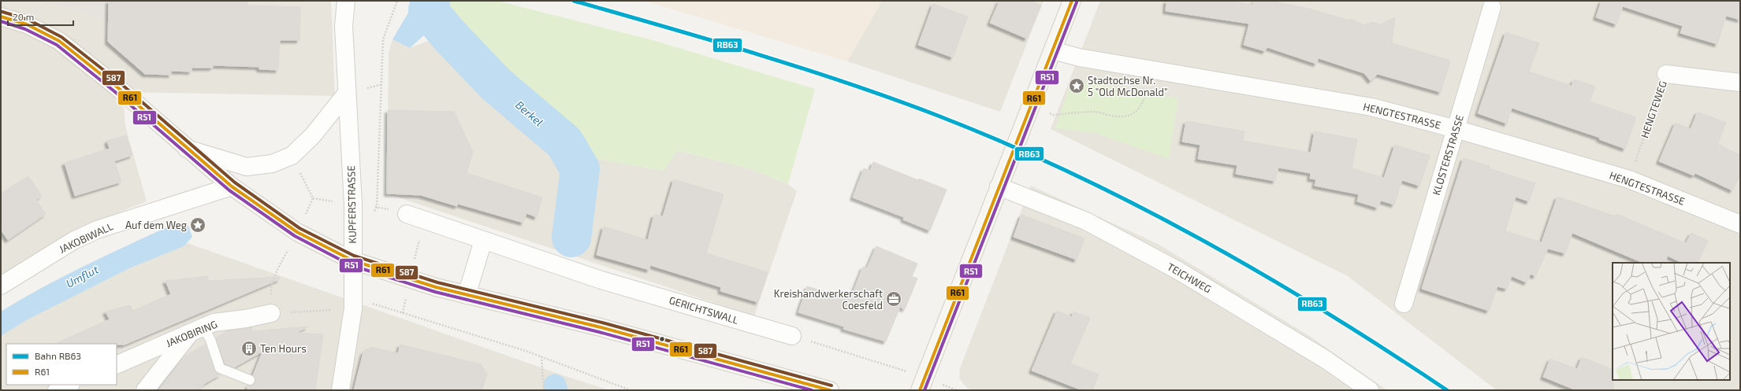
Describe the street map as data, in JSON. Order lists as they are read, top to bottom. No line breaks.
{"streets":{"street":["HENGTEWEG","HENGTESTRASSE","KLOSTERSTRASSE","KUPFERSTRASSE","JAKOBIWALL","TEICHWEG","GERICHTSWALL","JAKOBIRING"]},"crossings":[["HENGTEWEG","HENGTESTRASSE"],["HENGTESTRASSE","KLOSTERSTRASSE"]],"water":["Berkel","Umflut"],"places":{"place":["Stadtochse Nr. 5 \"Old McDonald\"","Auf dem Weg"],"office":["Kreishandwerkerschaft Coesfeld"],"building":["Ten Hours"]},"lines":["rail line RB63","transit line R61","transit line R51","transit line 587"],"legend":["Bahn RB63","R61"],"scale_bar":"20 m"}
